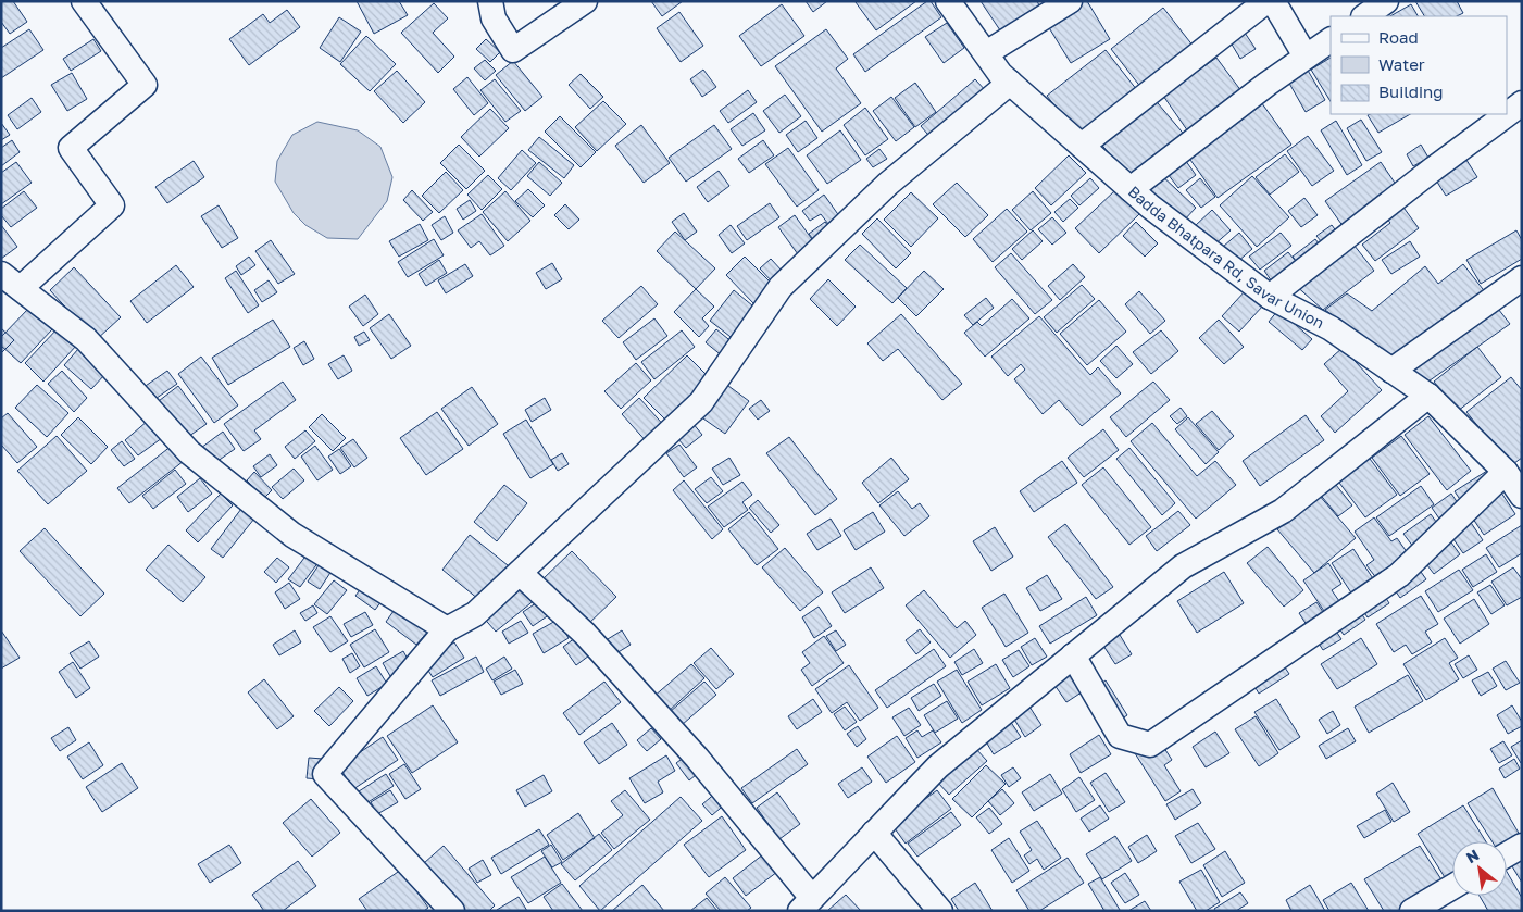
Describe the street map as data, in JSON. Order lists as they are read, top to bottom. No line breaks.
{"streets":{"street":["Badda Bhatpara Rd, Savar Union"]},"legend":["Road","Water","Building"],"north":"top left"}
